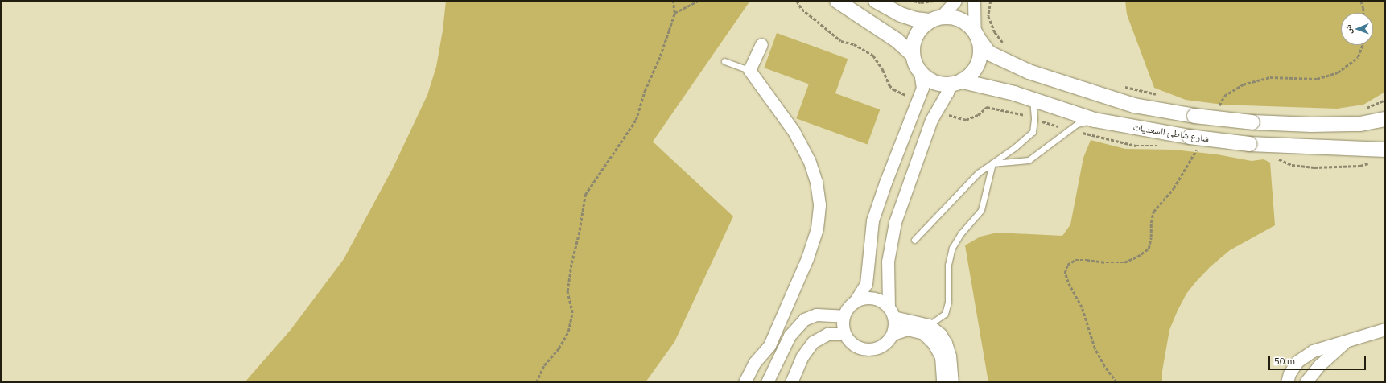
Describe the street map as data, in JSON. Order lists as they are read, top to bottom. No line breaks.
{"streets":{"street":["شارع شاطئ السعديات"]},"scale_bar":"50 m","north":"left"}
